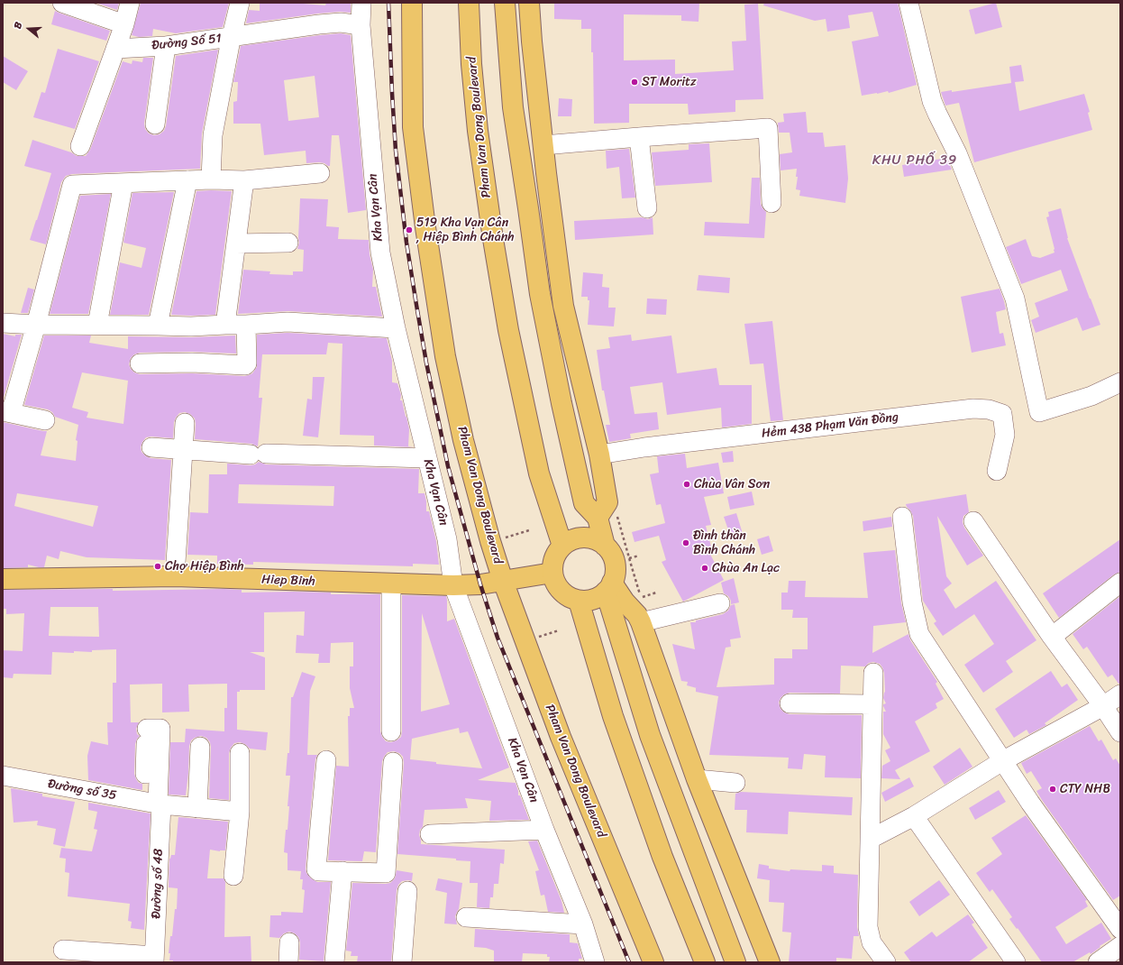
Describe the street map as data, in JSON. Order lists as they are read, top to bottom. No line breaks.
{"streets":{"main road":["Pham Van Dong Boulevard","Hiep Binh"],"street":["Đường Số 51","Kha Vạn Cân","Hẻm 438 Phạm Văn Đồng","Đường số 35","Đường số 48"]},"crossings":[["Đường Số 51","Kha Vạn Cân"],["Pham Van Dong Boulevard","Hiep Binh"],["Kha Vạn Cân","Hiep Binh"],["Đường số 35","Đường số 48"]],"districts":["KHU PHỐ 39"],"places":["ST Moritz","519 Kha Vạn Cân , Hiệp Bình Chánh","Chùa Vân Sơn","Đình thần Bình Chánh","Chợ Hiệp Bình","Chùa An Lạc","CTY NHB"],"north":"left"}
